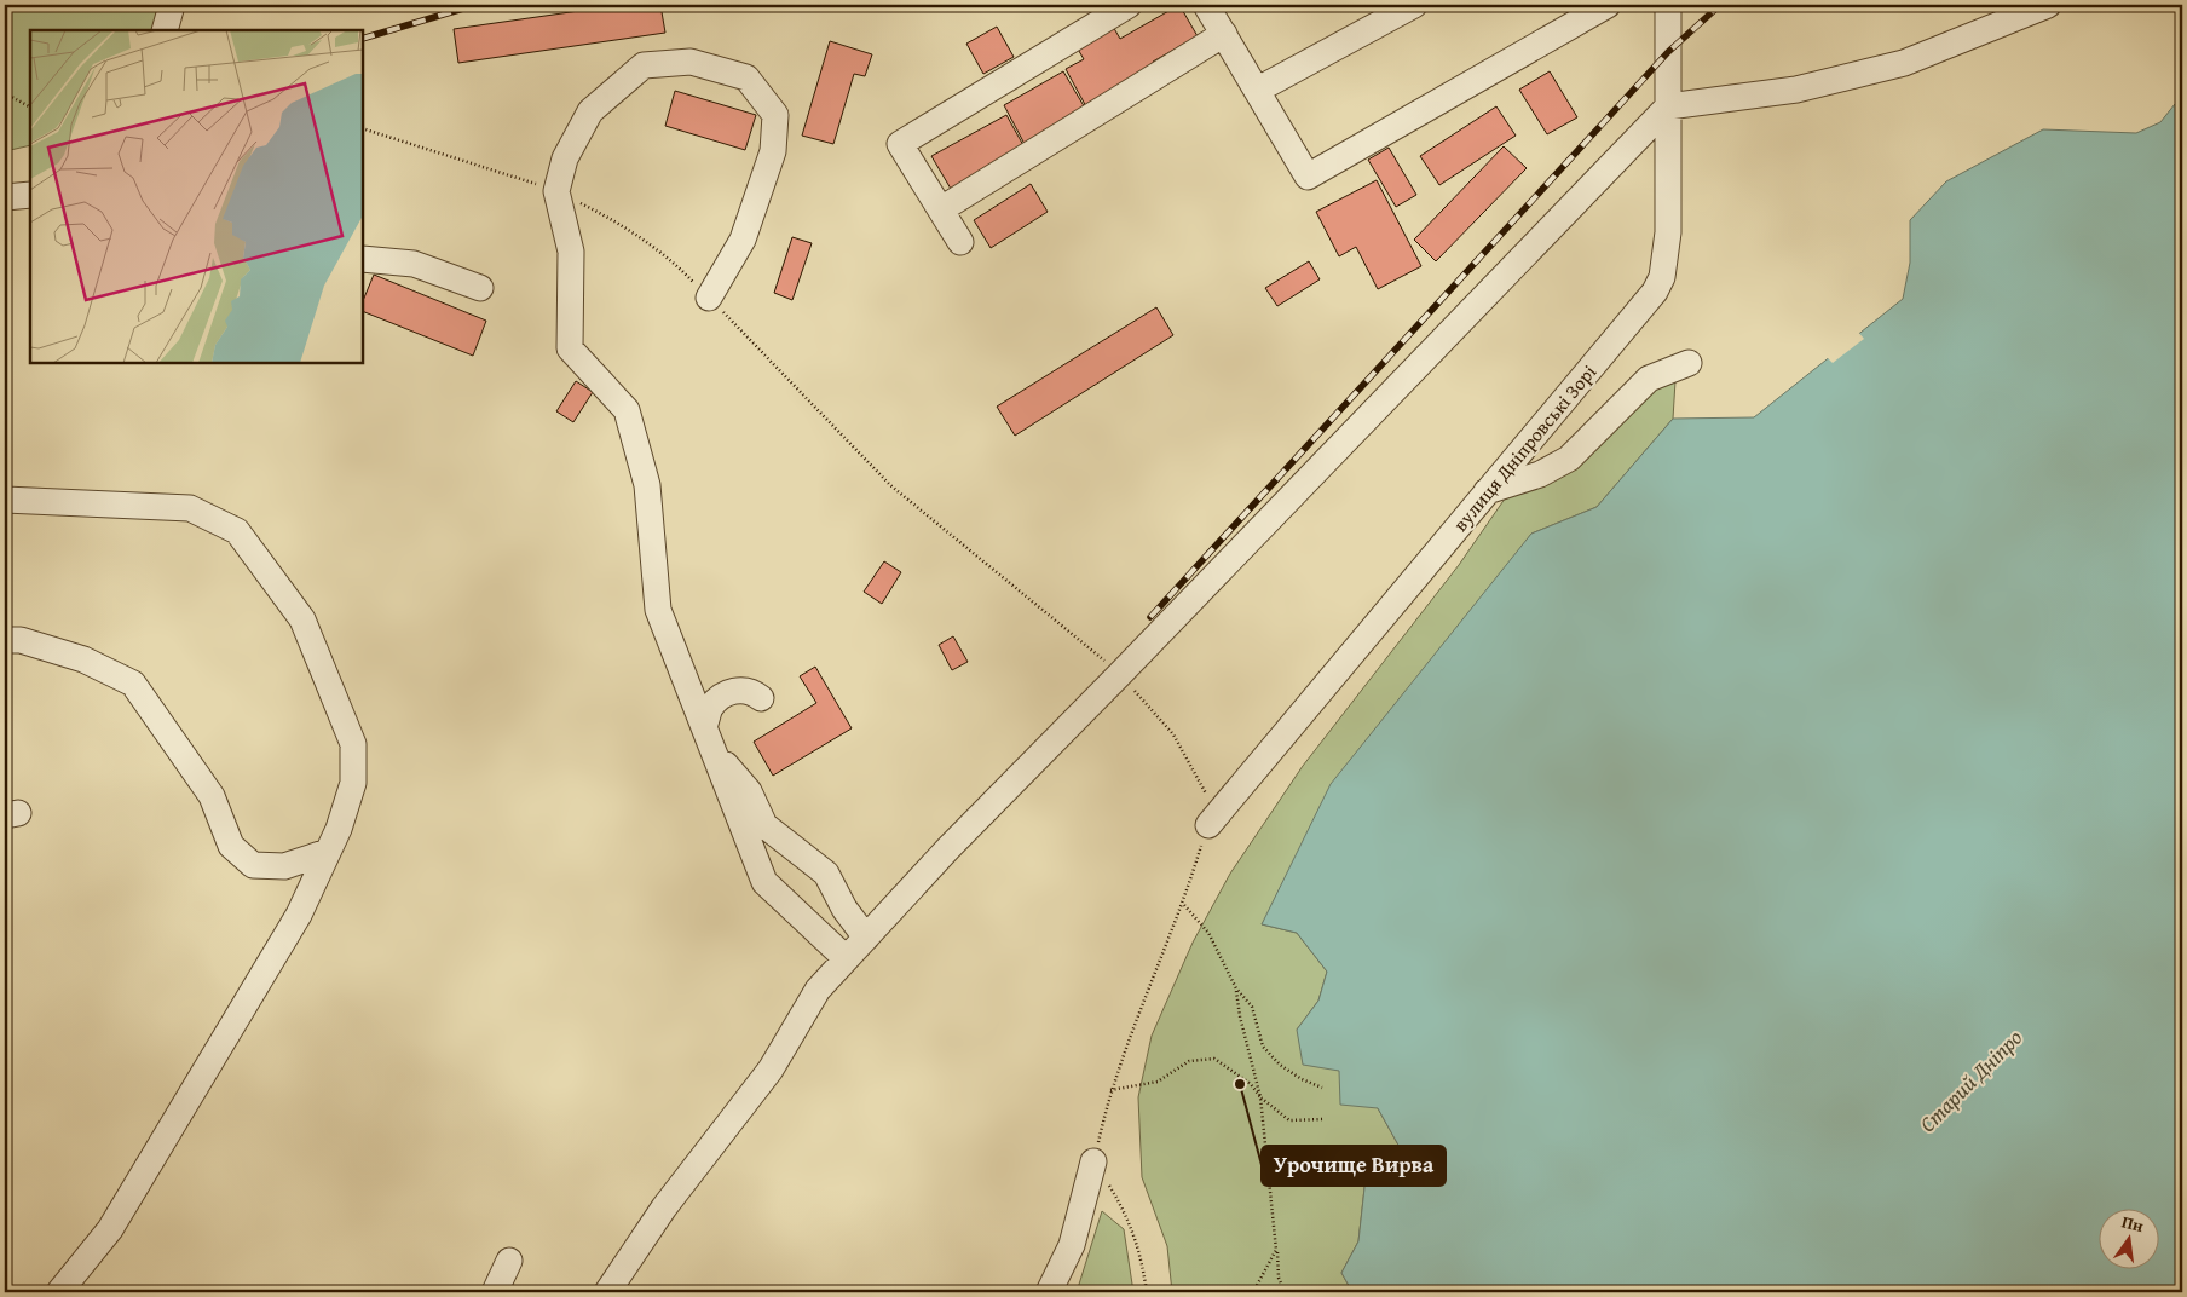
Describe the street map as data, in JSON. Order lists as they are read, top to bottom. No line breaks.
{"streets":{"street":["вулиця Дніпровські Зорі"]},"water":["Старий Дніпро"],"places":["Урочище Вирва"],"north":"top"}
